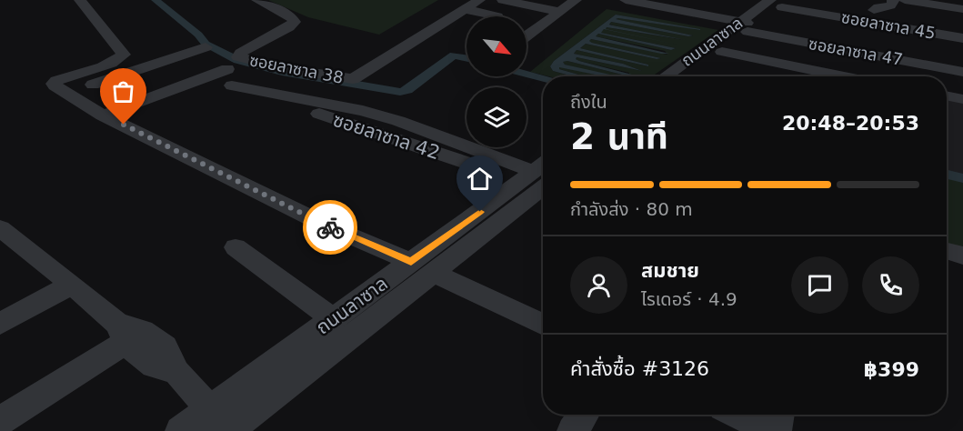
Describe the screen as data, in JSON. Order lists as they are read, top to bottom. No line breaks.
{"streets":{"street":["ซอยลาซาล 45","ถนนลาซาล","ซอยลาซาล 47","ซอยลาซาล 38","ซอยลาซาล 42"]},"crossings":[["ซอยลาซาล 45","ถนนลาซาล"],["ถนนลาซาล","ซอยลาซาล 47"],["ถนนลาซาล","ซอยลาซาล 42"]],"north":"bottom right","page":{"heading":["2 นาที","ถึงใน","20:48–20:53"],"panel":["สมชาย","ไรเดอร์ · 4.9","คำสั่งซื้อ #3126","฿399"],"bar":"กำลังส่ง · 80 m"}}
